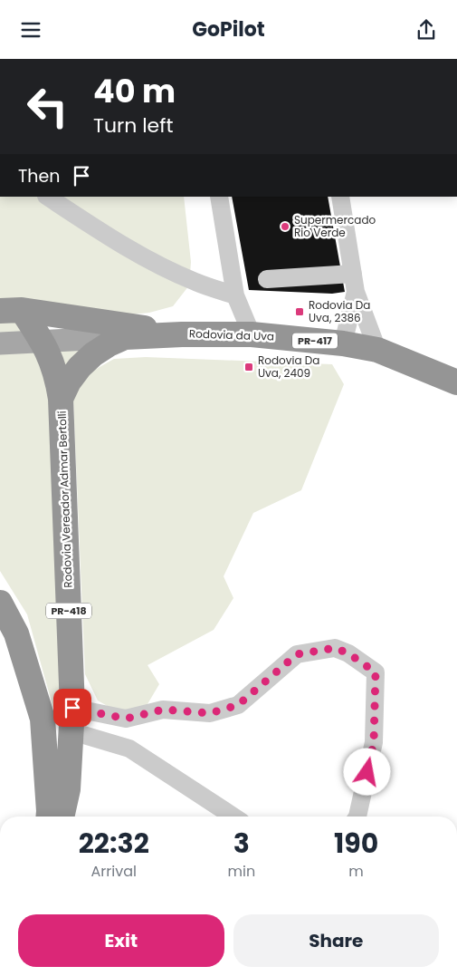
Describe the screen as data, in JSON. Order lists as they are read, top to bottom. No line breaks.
{"streets":{"highway":["Rodovia da Uva","PR-417","Rodovia Vereador Admar Bertolli","PR-418"]},"crossings":[["Rodovia da Uva","Rodovia Vereador Admar Bertolli"]],"places":{"other":["Supermercado Rio Verde"],"transit":["Rodovia Da Uva, 2386","Rodovia Da Uva, 2409"]},"page":{"header":"GoPilot","turn":["40 m","Turn left"],"then":"Then","eta":["22:32","Arrival","3","min","190","m"],"buttons":["Exit","Share"]}}
